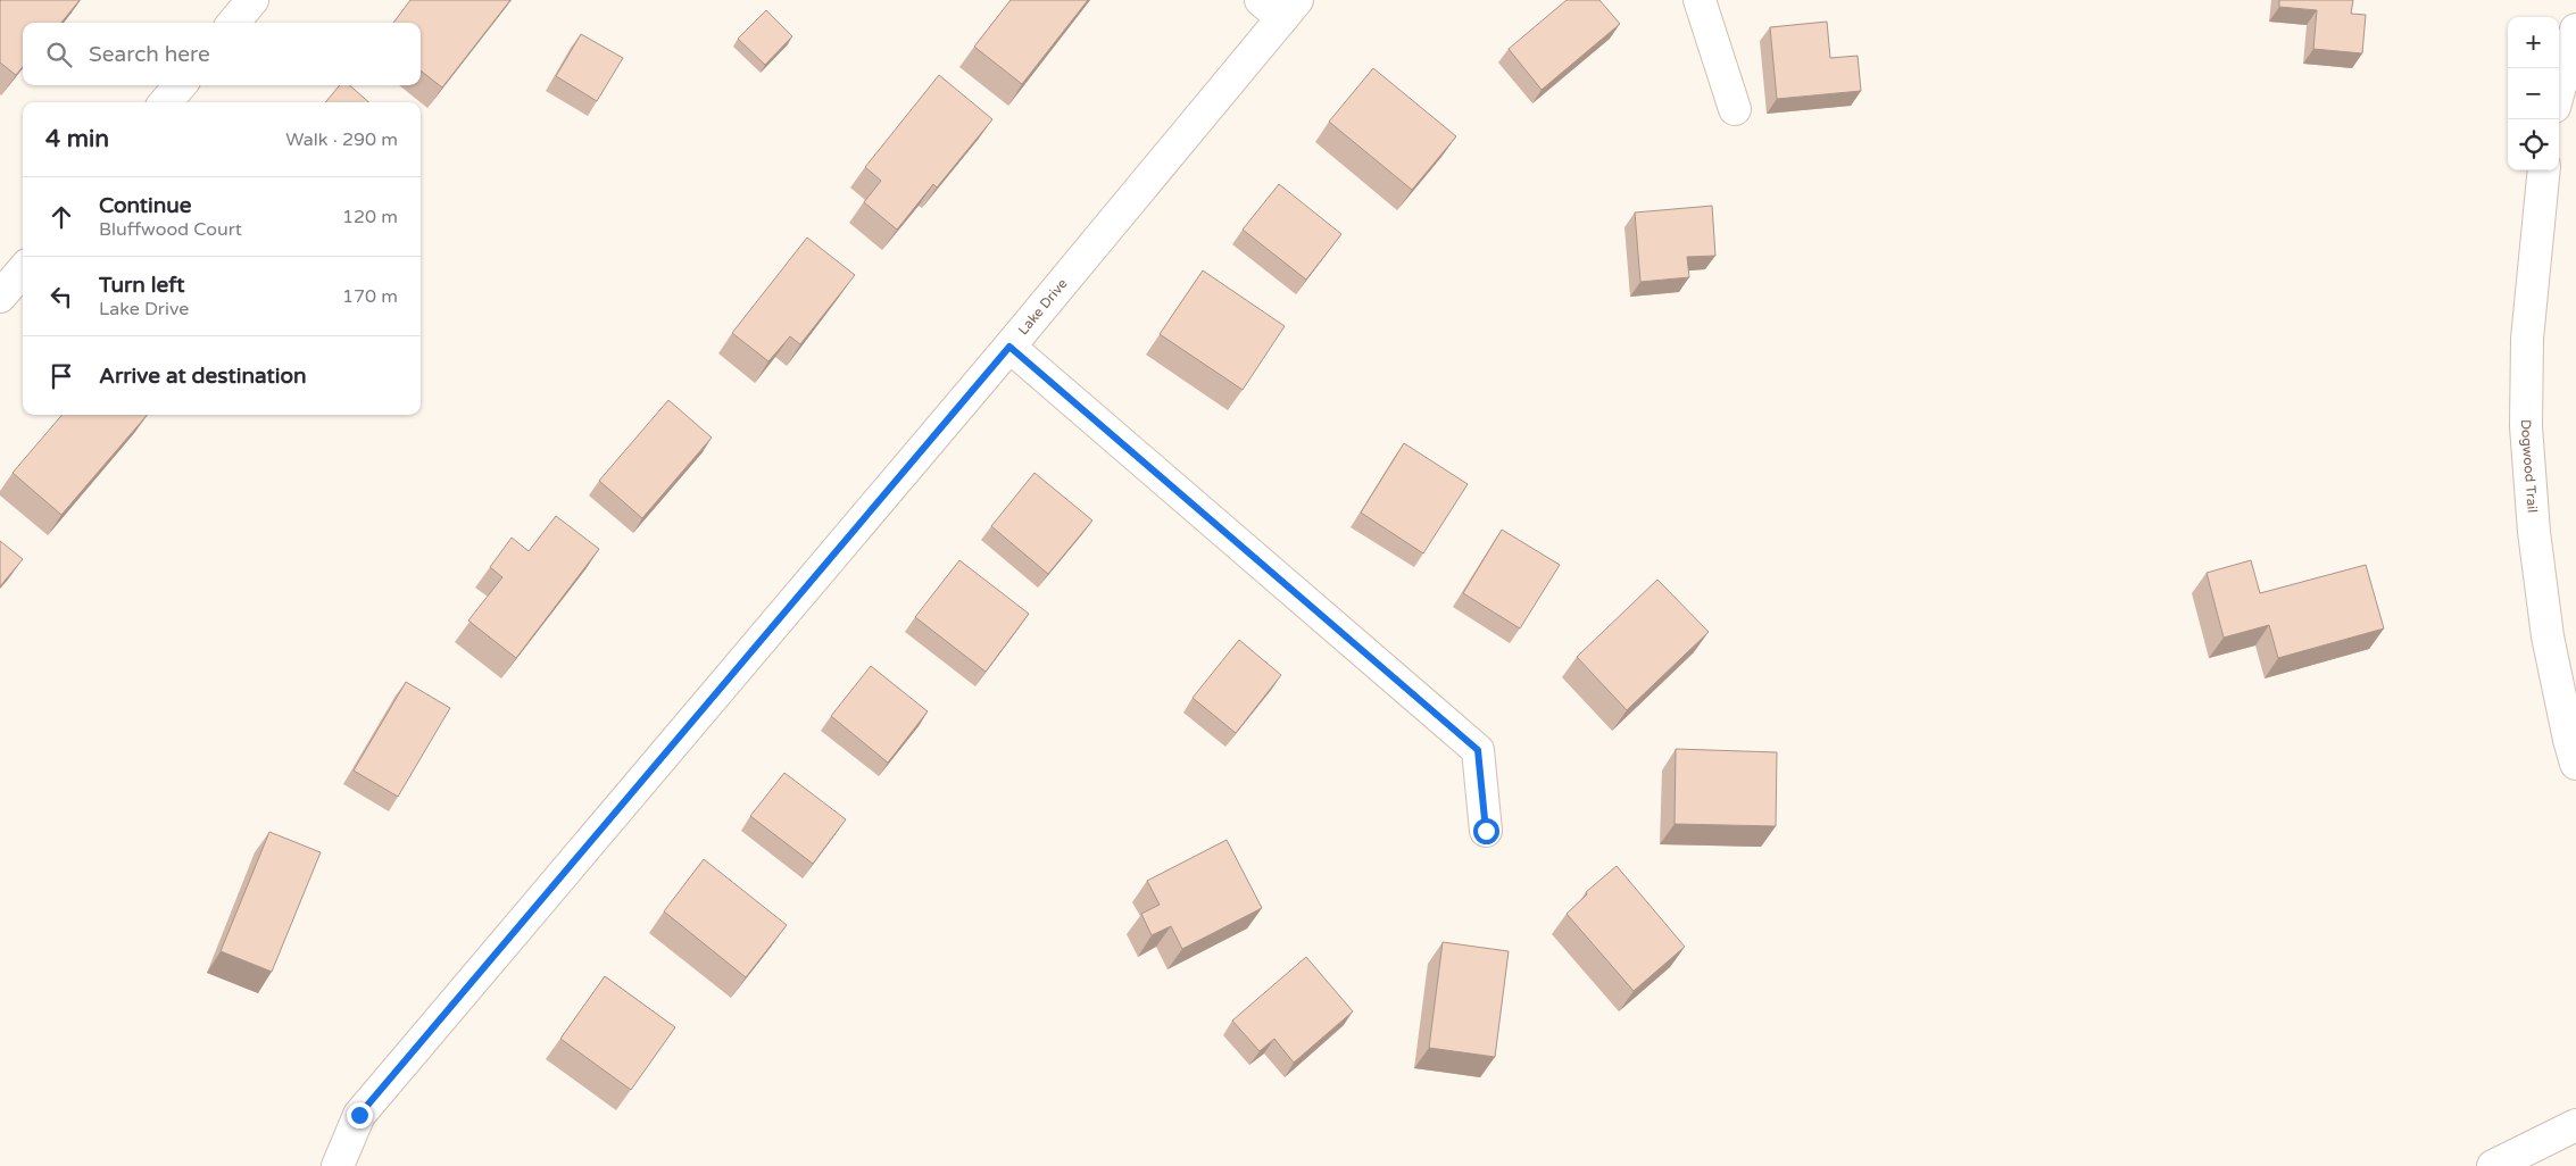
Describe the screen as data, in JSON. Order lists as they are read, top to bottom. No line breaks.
{"streets":{"street":["Lake Drive","Dogwood Trail"]},"page":{"map_buttons":["+","−"],"search":"Search here","heading":["4 min","Walk · 290 m"],"list":[["Continue","Bluffwood Court","120 m"],["Turn left","Lake Drive","170 m"],"Arrive at destination"]}}
